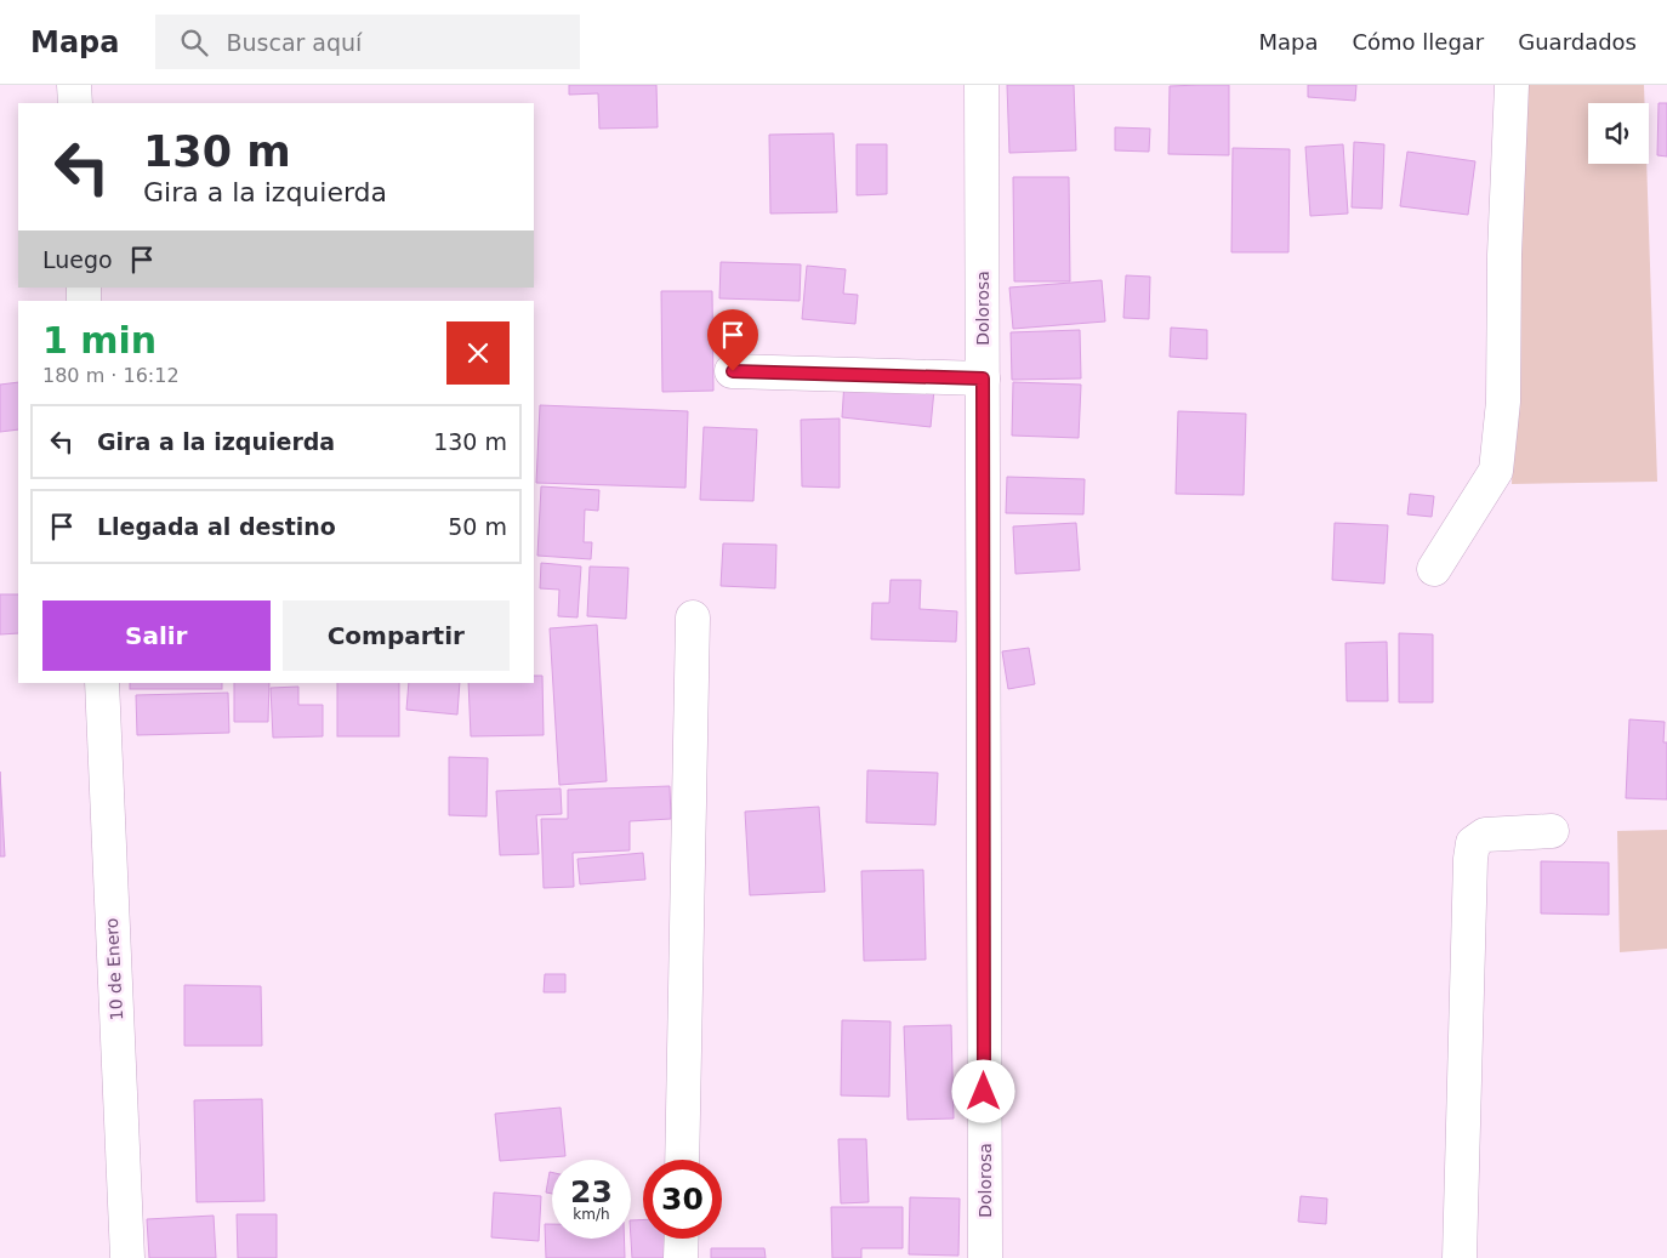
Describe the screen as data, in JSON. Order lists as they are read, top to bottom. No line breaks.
{"streets":{"street":["Dolorosa","10 de Enero"]},"page":{"header":"Mapa","search":"Buscar aquí","nav":["Mapa","Cómo llegar","Guardados"],"turn":["130 m","Gira a la izquierda"],"then":"Luego","heading":["1 min","180 m · 16:12"],"list":[{"name":"Gira a la izquierda","value":"130 m"},{"name":"Llegada al destino","value":"50 m"}],"buttons":["Salir","Compartir"],"speed":"23 km/h","limit":"30"}}
